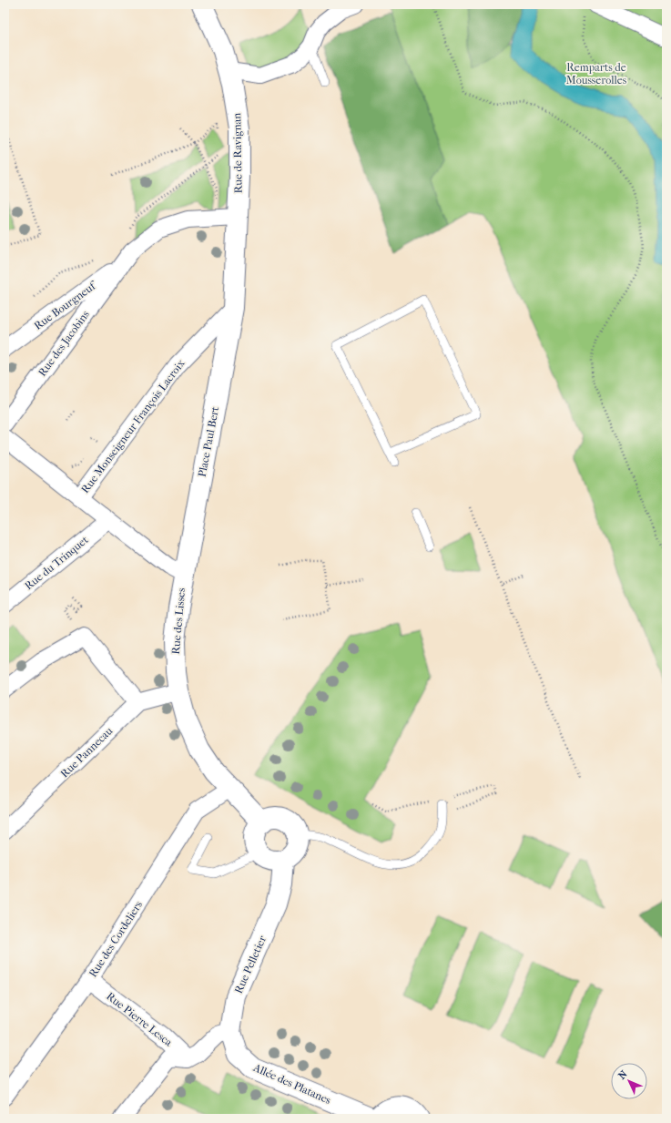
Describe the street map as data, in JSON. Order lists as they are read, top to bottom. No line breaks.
{"streets":{"street":["Rue de Ravignan","Rue Bourgneuf","Rue des Jacobins","Rue Monseigneur François Lacroix","Place Paul Bert","Rue du Trinquet","Rue des Lisses","Rue Pannecau","Rue des Cordeliers","Rue Pelletier","Rue Pierre Lesca","Allée des Platanes"]},"crossings":[["Rue de Ravignan","Rue Monseigneur François Lacroix"],["Rue de Ravignan","Place Paul Bert"],["Rue Bourgneuf","Rue des Jacobins"],["Rue Monseigneur François Lacroix","Place Paul Bert"],["Rue Monseigneur François Lacroix","Rue des Lisses"],["Place Paul Bert","Rue des Lisses"],["Rue du Trinquet","Rue des Lisses"],["Rue des Lisses","Rue Pannecau"],["Rue des Lisses","Rue des Cordeliers"],["Rue des Lisses","Rue Pelletier"],["Rue des Cordeliers","Rue Pierre Lesca"],["Rue Pelletier","Allée des Platanes"]],"parks":["Remparts de Mousserolles"],"north":"top left"}
